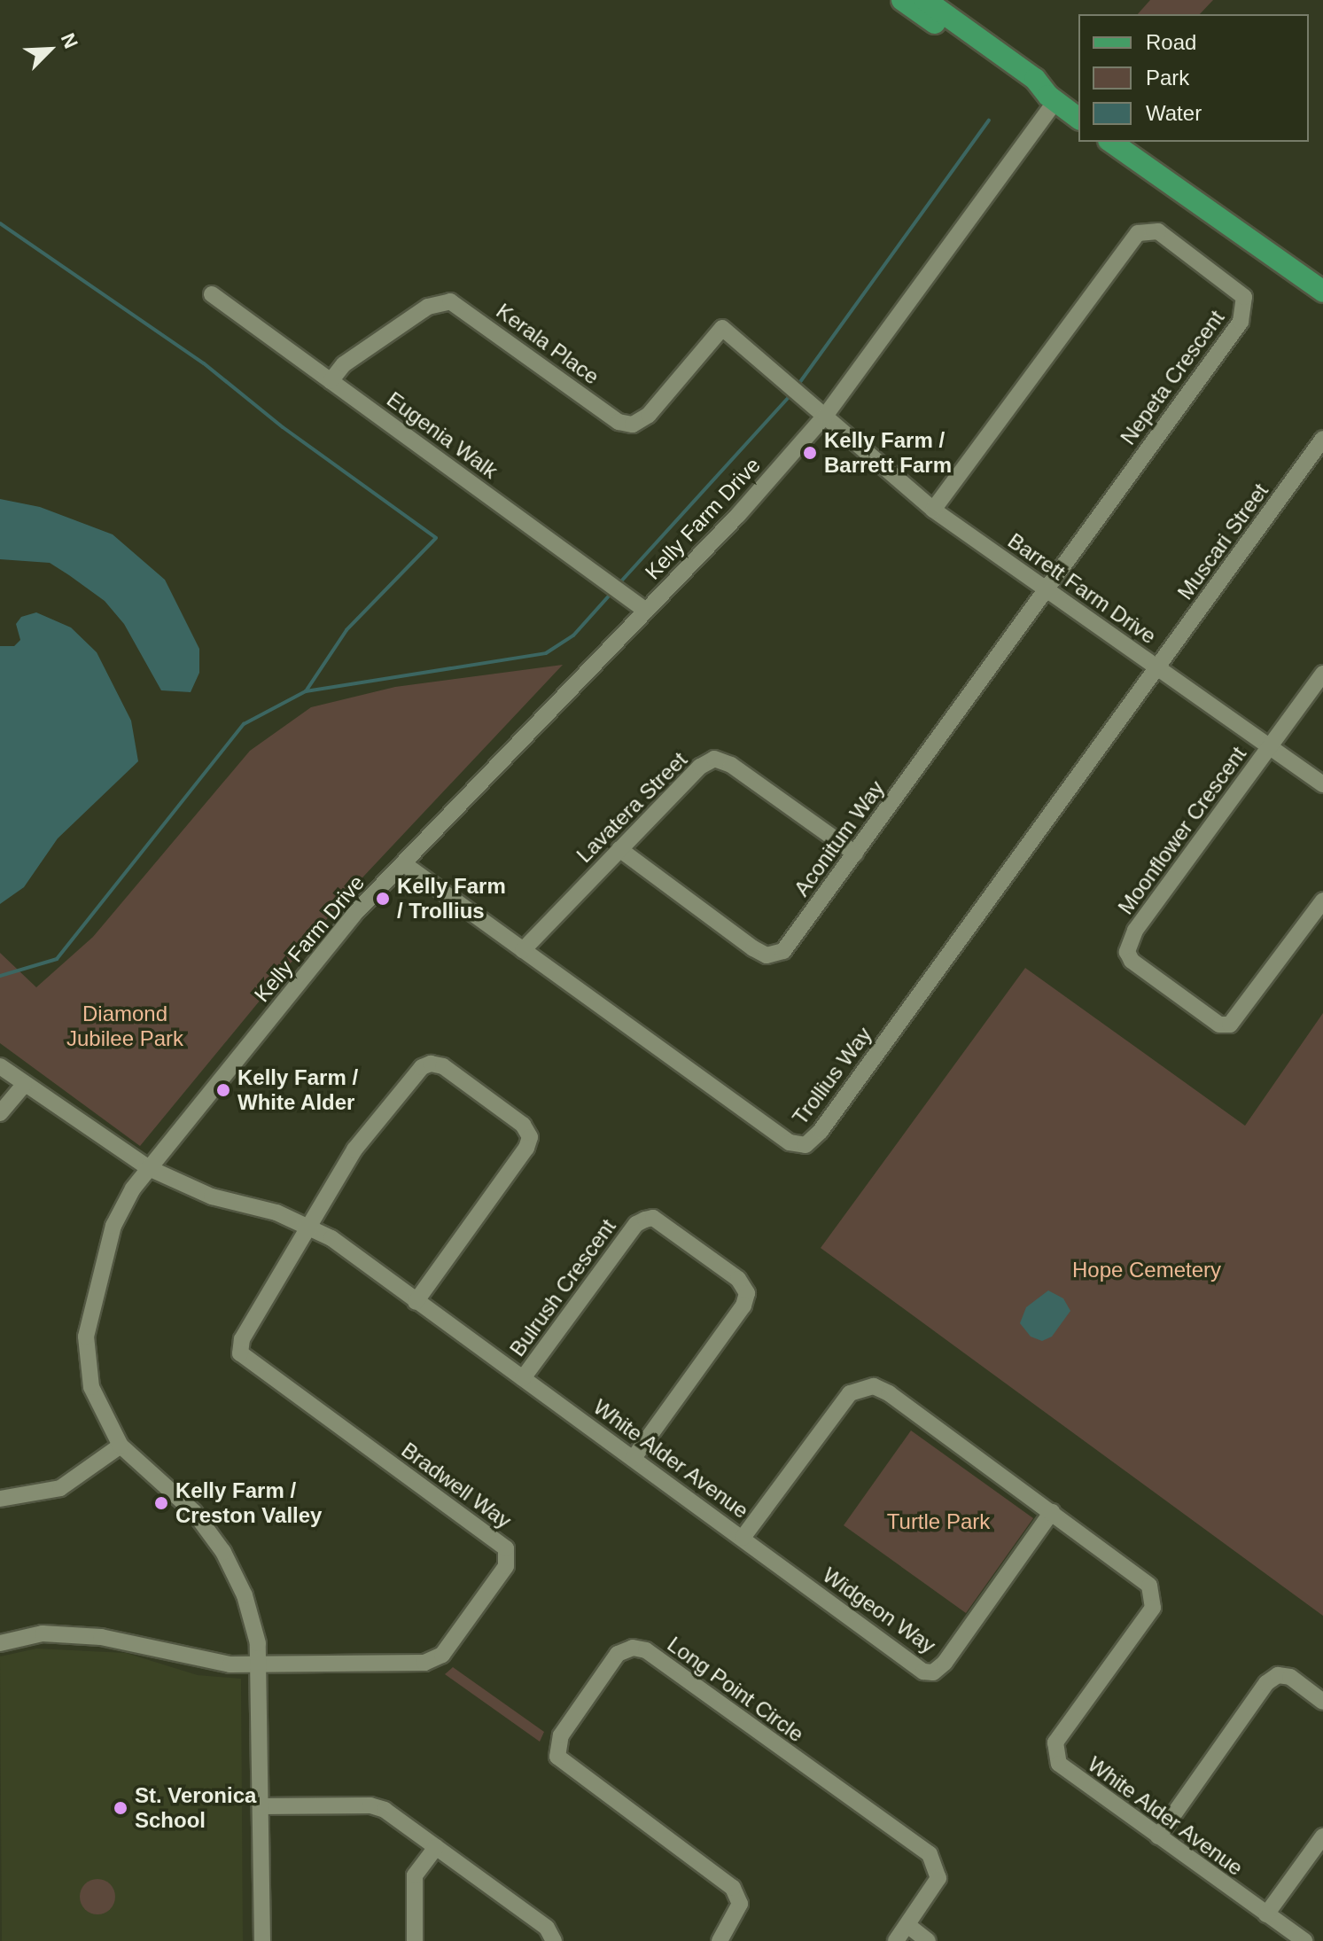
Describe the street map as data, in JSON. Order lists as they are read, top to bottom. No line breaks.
{"streets":{"street":["Kerala Place","Nepeta Crescent","Eugenia Walk","Kelly Farm Drive","Muscari Street","Barrett Farm Drive","Lavatera Street","Moonflower Crescent","Aconitum Way","Trollius Way","Bulrush Crescent","White Alder Avenue","Bradwell Way","Widgeon Way","Long Point Circle"]},"crossings":[["Kerala Place","Eugenia Walk"],["Kerala Place","Barrett Farm Drive"],["Nepeta Crescent","Barrett Farm Drive"],["Nepeta Crescent","Aconitum Way"],["Eugenia Walk","Kelly Farm Drive"],["Kelly Farm Drive","Barrett Farm Drive"],["Kelly Farm Drive","Trollius Way"],["Kelly Farm Drive","White Alder Avenue"],["Kelly Farm Drive","Bradwell Way"],["Muscari Street","Barrett Farm Drive"],["Muscari Street","Trollius Way"],["Barrett Farm Drive","Moonflower Crescent"],["Barrett Farm Drive","Aconitum Way"],["Barrett Farm Drive","Trollius Way"],["Lavatera Street","Aconitum Way"],["Lavatera Street","Trollius Way"],["Bulrush Crescent","White Alder Avenue"],["White Alder Avenue","Bradwell Way"],["White Alder Avenue","Widgeon Way"]],"parks":["Diamond Jubilee Park","Hope Cemetery","Turtle Park"],"places":["Kelly Farm / Barrett Farm","Kelly Farm / Trollius","Kelly Farm / White Alder","Kelly Farm / Creston Valley","St. Veronica School"],"legend":["Road","Park","Water"],"north":"top right"}
